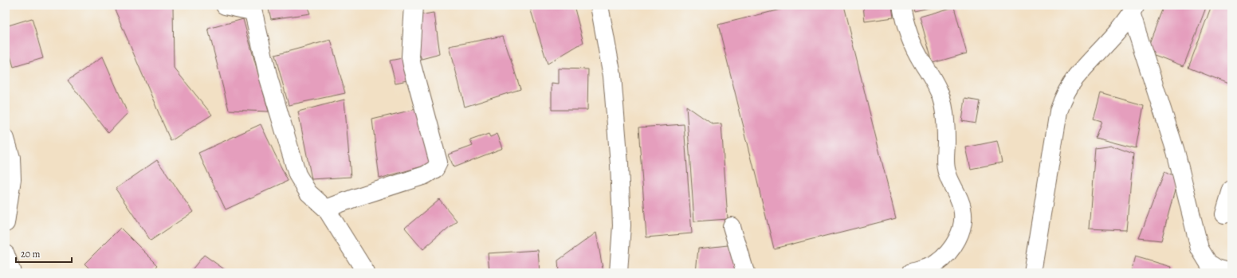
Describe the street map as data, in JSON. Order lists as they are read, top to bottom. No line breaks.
{"scale_bar":"20 m"}
